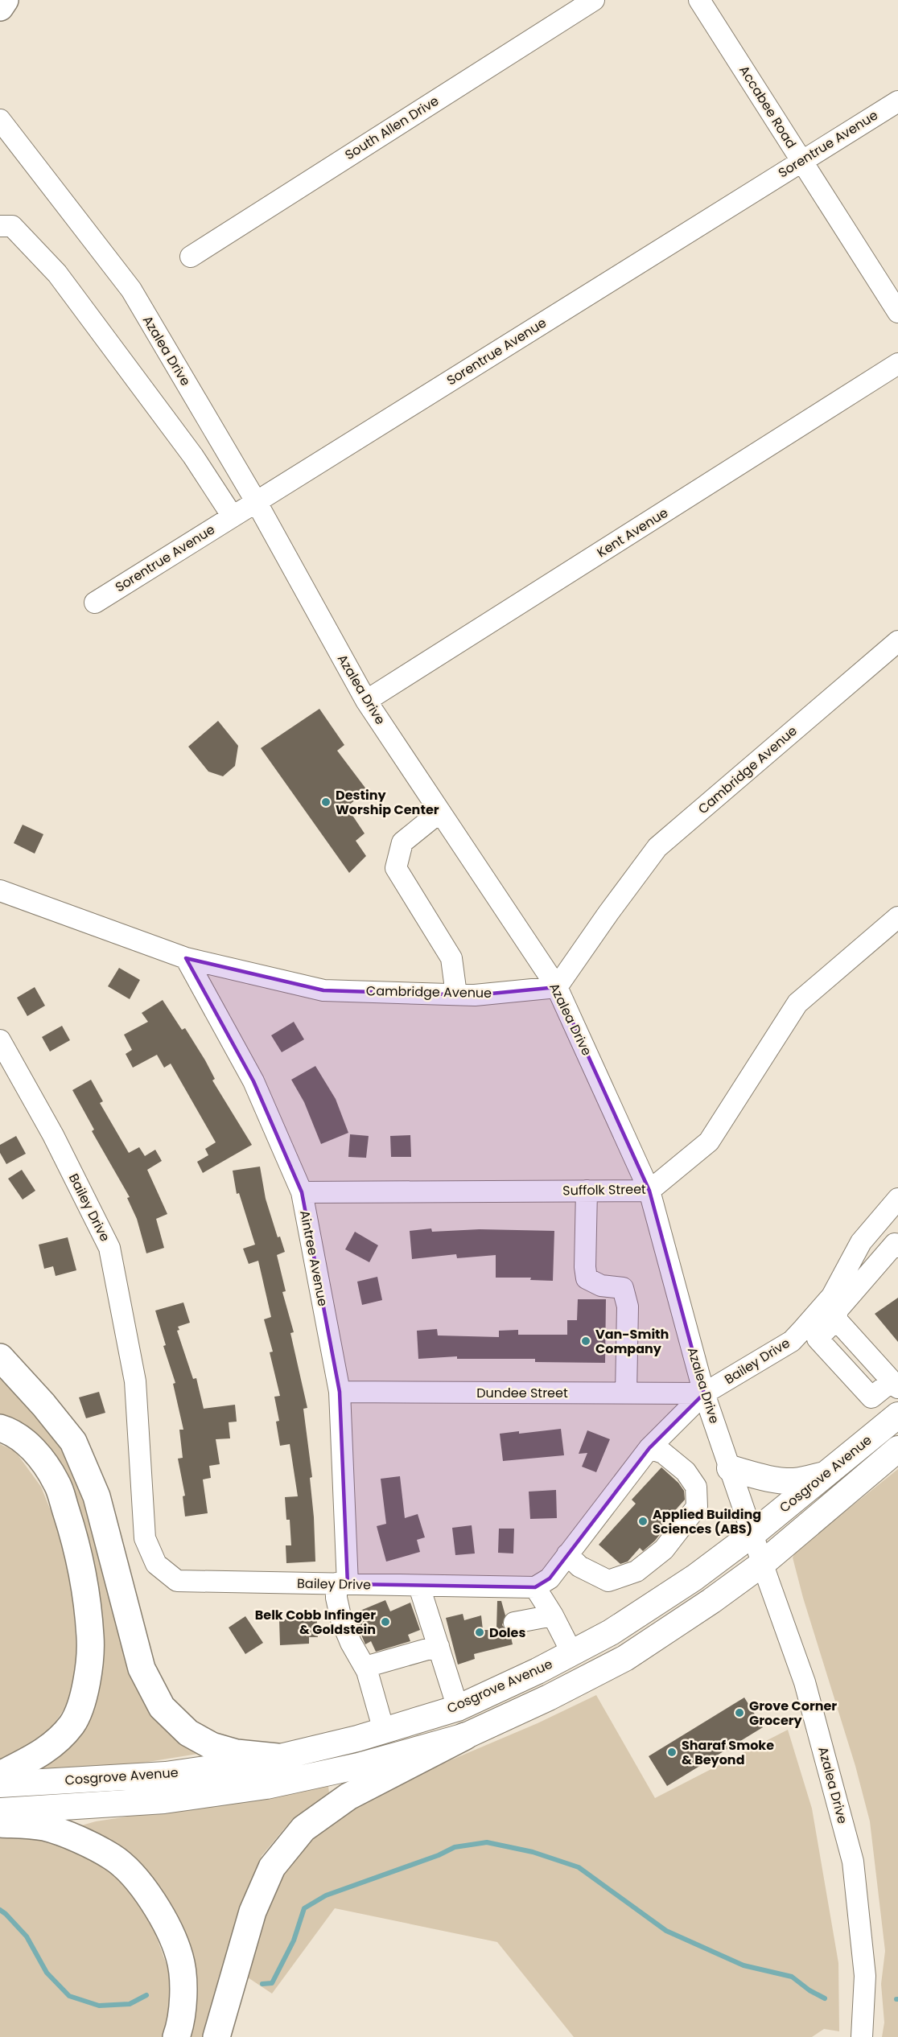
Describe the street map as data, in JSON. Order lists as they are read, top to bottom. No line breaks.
{"streets":{"main road":["Cosgrove Avenue"],"street":["Accabee Road","South Allen Drive","Sorentrue Avenue","Azalea Drive","Kent Avenue","Cambridge Avenue","Suffolk Street","Bailey Drive","Aintree Avenue","Dundee Street"]},"crossings":[["Accabee Road","Sorentrue Avenue"],["Sorentrue Avenue","Azalea Drive"],["Azalea Drive","Kent Avenue"],["Azalea Drive","Cambridge Avenue"],["Azalea Drive","Suffolk Street"],["Azalea Drive","Bailey Drive"],["Azalea Drive","Dundee Street"],["Azalea Drive","Cosgrove Avenue"],["Cambridge Avenue","Aintree Avenue"],["Suffolk Street","Aintree Avenue"],["Bailey Drive","Aintree Avenue"],["Bailey Drive","Dundee Street"],["Aintree Avenue","Dundee Street"],["Aintree Avenue","Cosgrove Avenue"]],"places":["Destiny Worship Center","Van-Smith Company","Applied Building Sciences (ABS)","Belk Cobb Infinger & Goldstein","Doles","Grove Corner Grocery","Sharaf Smoke & Beyond"]}
